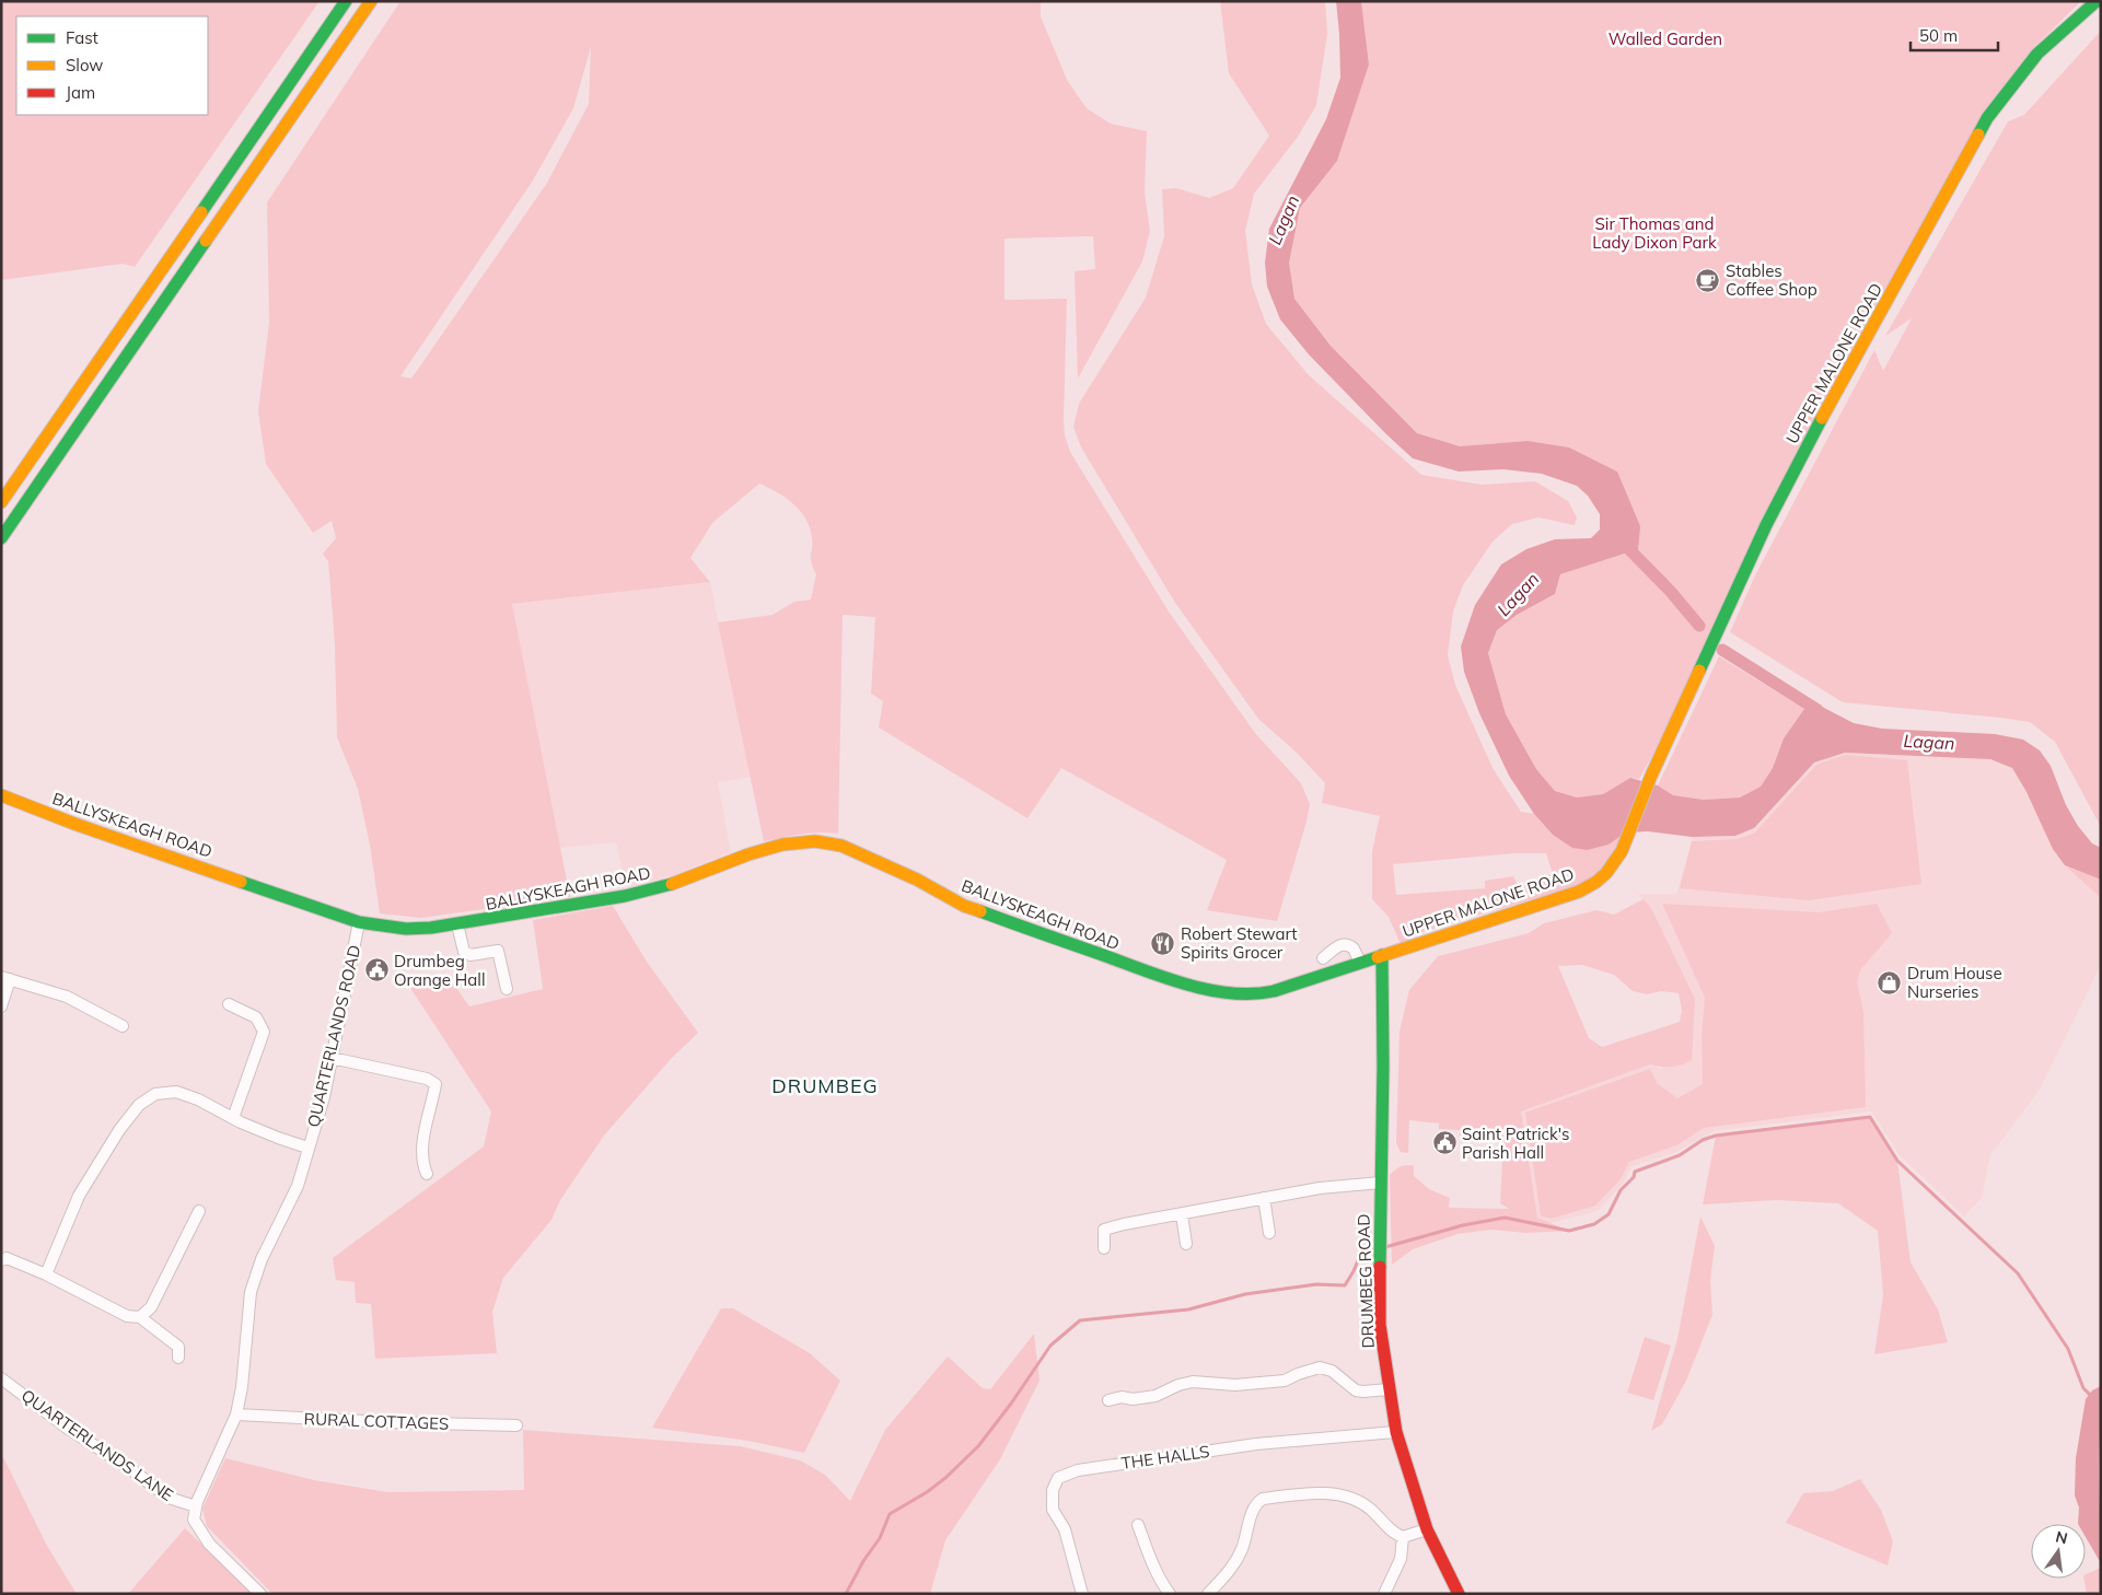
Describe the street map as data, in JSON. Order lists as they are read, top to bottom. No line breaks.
{"streets":{"main road":["UPPER MALONE ROAD","BALLYSKEAGH ROAD","DRUMBEG ROAD"],"street":["QUARTERLANDS ROAD","RURAL COTTAGES","QUARTERLANDS LANE","THE HALLS"]},"crossings":[["UPPER MALONE ROAD","BALLYSKEAGH ROAD"],["UPPER MALONE ROAD","DRUMBEG ROAD"],["BALLYSKEAGH ROAD","QUARTERLANDS ROAD"],["BALLYSKEAGH ROAD","DRUMBEG ROAD"],["QUARTERLANDS ROAD","RURAL COTTAGES"],["QUARTERLANDS ROAD","QUARTERLANDS LANE"],["DRUMBEG ROAD","THE HALLS"]],"districts":["DRUMBEG"],"water":["Lagan"],"parks":["Walled Garden","Sir Thomas and Lady Dixon Park"],"places":{"cafe":["Stables Coffee Shop"],"restaurant":["Robert Stewart Spirits Grocer"],"public building":["Drumbeg Orange Hall","Saint Patrick's Parish Hall"],"shop":["Drum House Nurseries"]},"legend":["Fast","Slow","Jam"],"scale_bar":"50 m","north":"top"}
